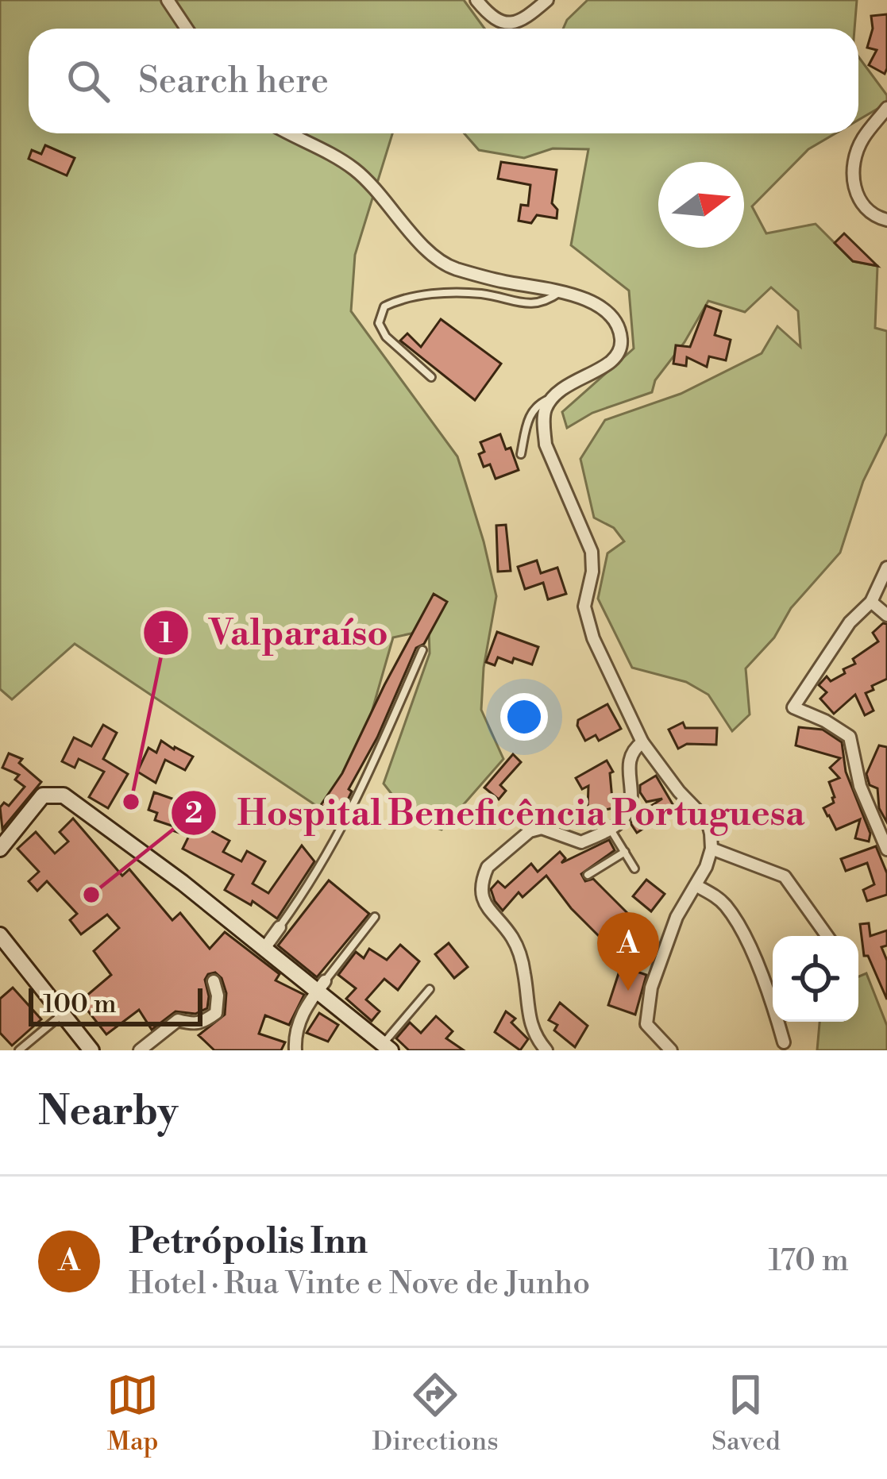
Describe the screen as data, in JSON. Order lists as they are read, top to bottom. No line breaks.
{"places":["Valparaíso","Hospital Beneficência Portuguesa"],"scale_bar":"100 m","north":"right","page":{"search":"Search here","pins":"A","scale":"100 m","heading":"Nearby","list":[{"mark":"A","name":"Petrópolis Inn","note":"Hotel · Rua Vinte e Nove de Junho","value":"170 m"}],"nav":["Map","Directions","Saved"]}}
